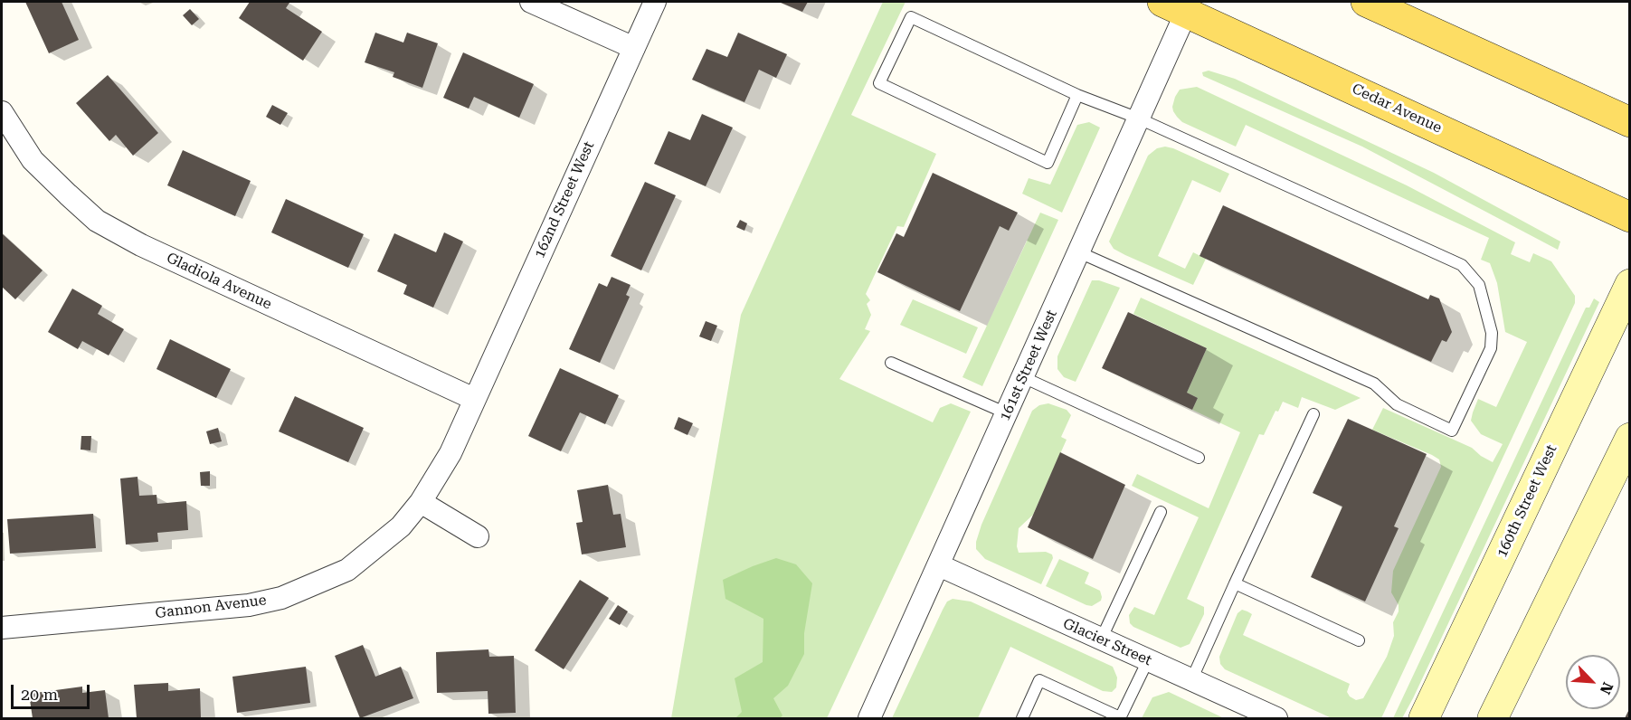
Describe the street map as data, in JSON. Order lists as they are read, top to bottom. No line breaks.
{"streets":{"main road":["Cedar Avenue","160th Street West"],"street":["162nd Street West","Gladiola Avenue","161st Street West","Gannon Avenue","Glacier Street"]},"crossings":[["Cedar Avenue","161st Street West"],["162nd Street West","Gladiola Avenue"],["162nd Street West","Gannon Avenue"],["Gladiola Avenue","Gannon Avenue"],["161st Street West","Glacier Street"]],"scale_bar":"20 m","north":"bottom right"}
